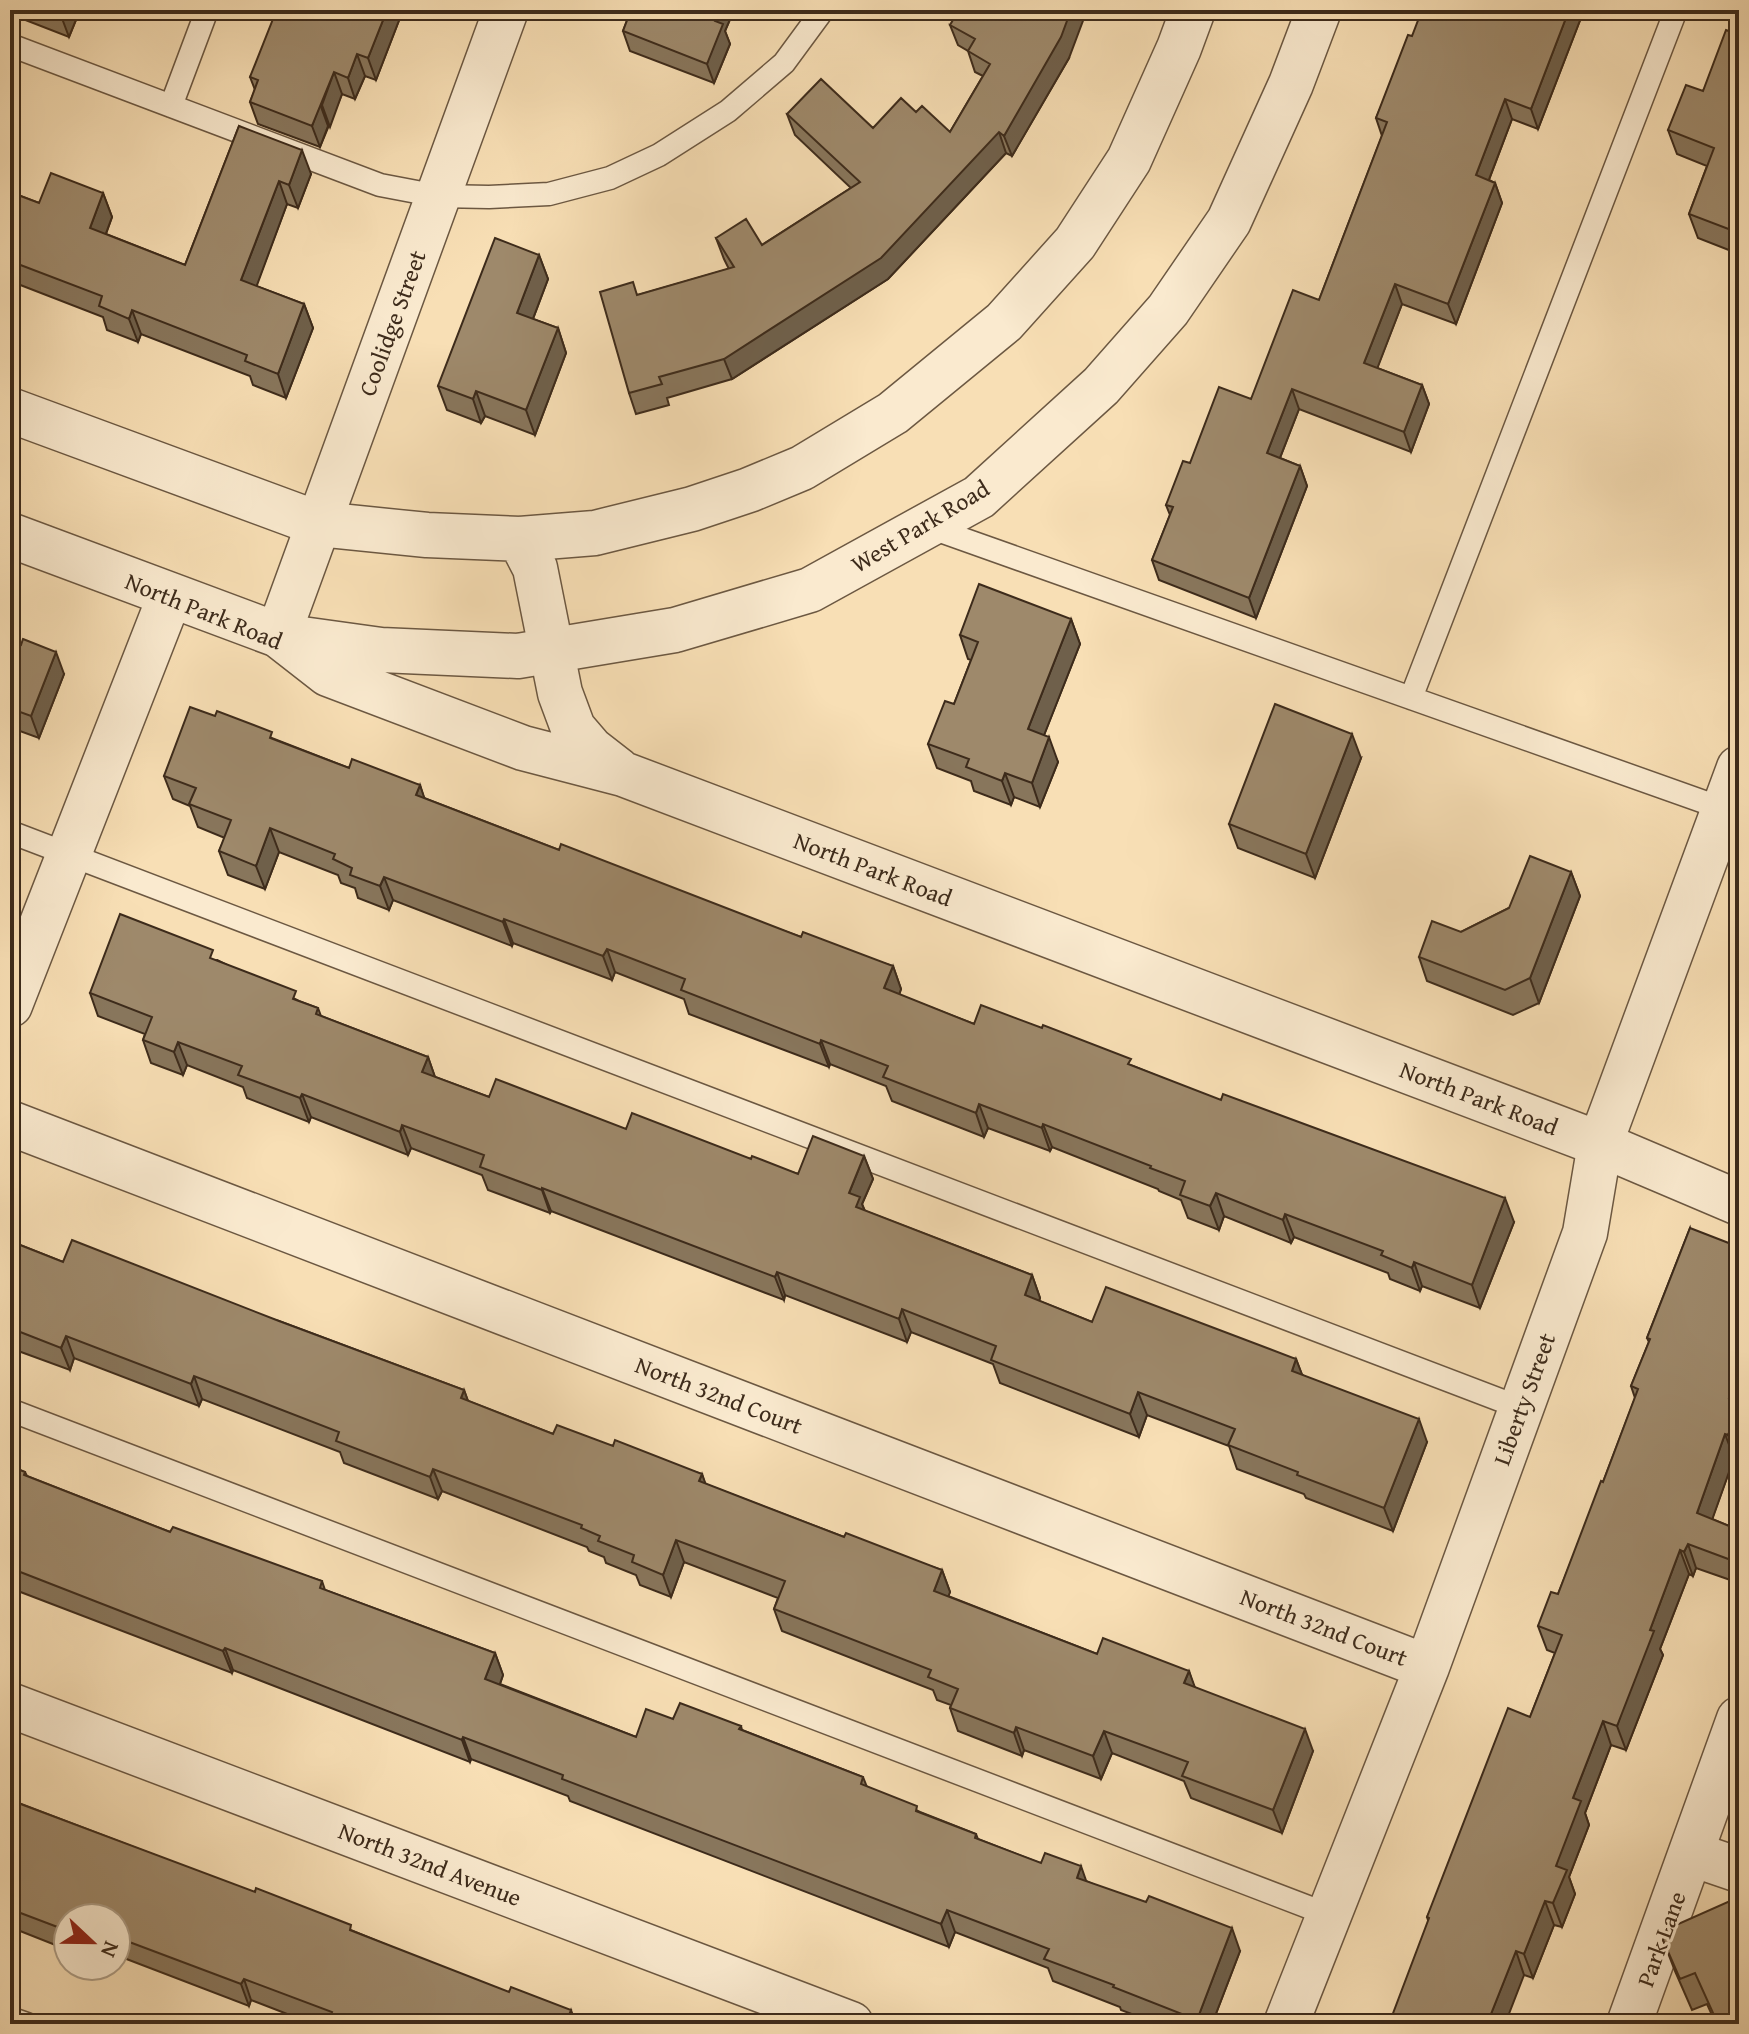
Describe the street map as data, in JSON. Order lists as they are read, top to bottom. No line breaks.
{"streets":{"street":["Coolidge Street","West Park Road","North Park Road","North 32nd Court","Liberty Street","North 32nd Avenue","Park Lane"]},"crossings":[["Coolidge Street","West Park Road"],["Coolidge Street","North Park Road"],["West Park Road","North Park Road"],["North Park Road","Liberty Street"],["North 32nd Court","Liberty Street"]],"north":"right"}
